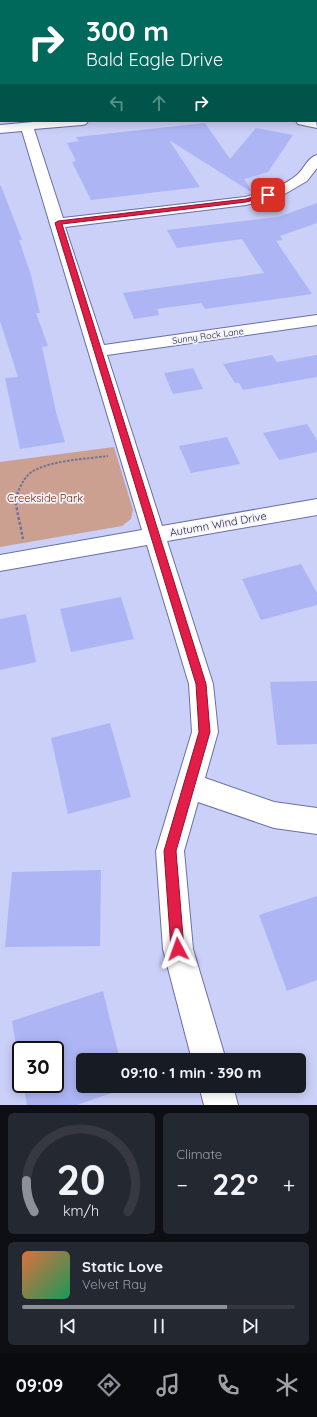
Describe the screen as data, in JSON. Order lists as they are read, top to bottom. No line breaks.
{"streets":{"street":["Sunny Rock Lane","Autumn Wind Drive"]},"parks":["Creekside Park"],"page":{"turn":["300 m","Bald Eagle Drive"],"limit":"30","trip":"09:10 · 1 min · 390 m","tile":"Climate","heat":["−","22°","+"],"song":["Static Love","Velvet Ray"],"tabs":"09:09","gauge":["20","km/h"]}}
